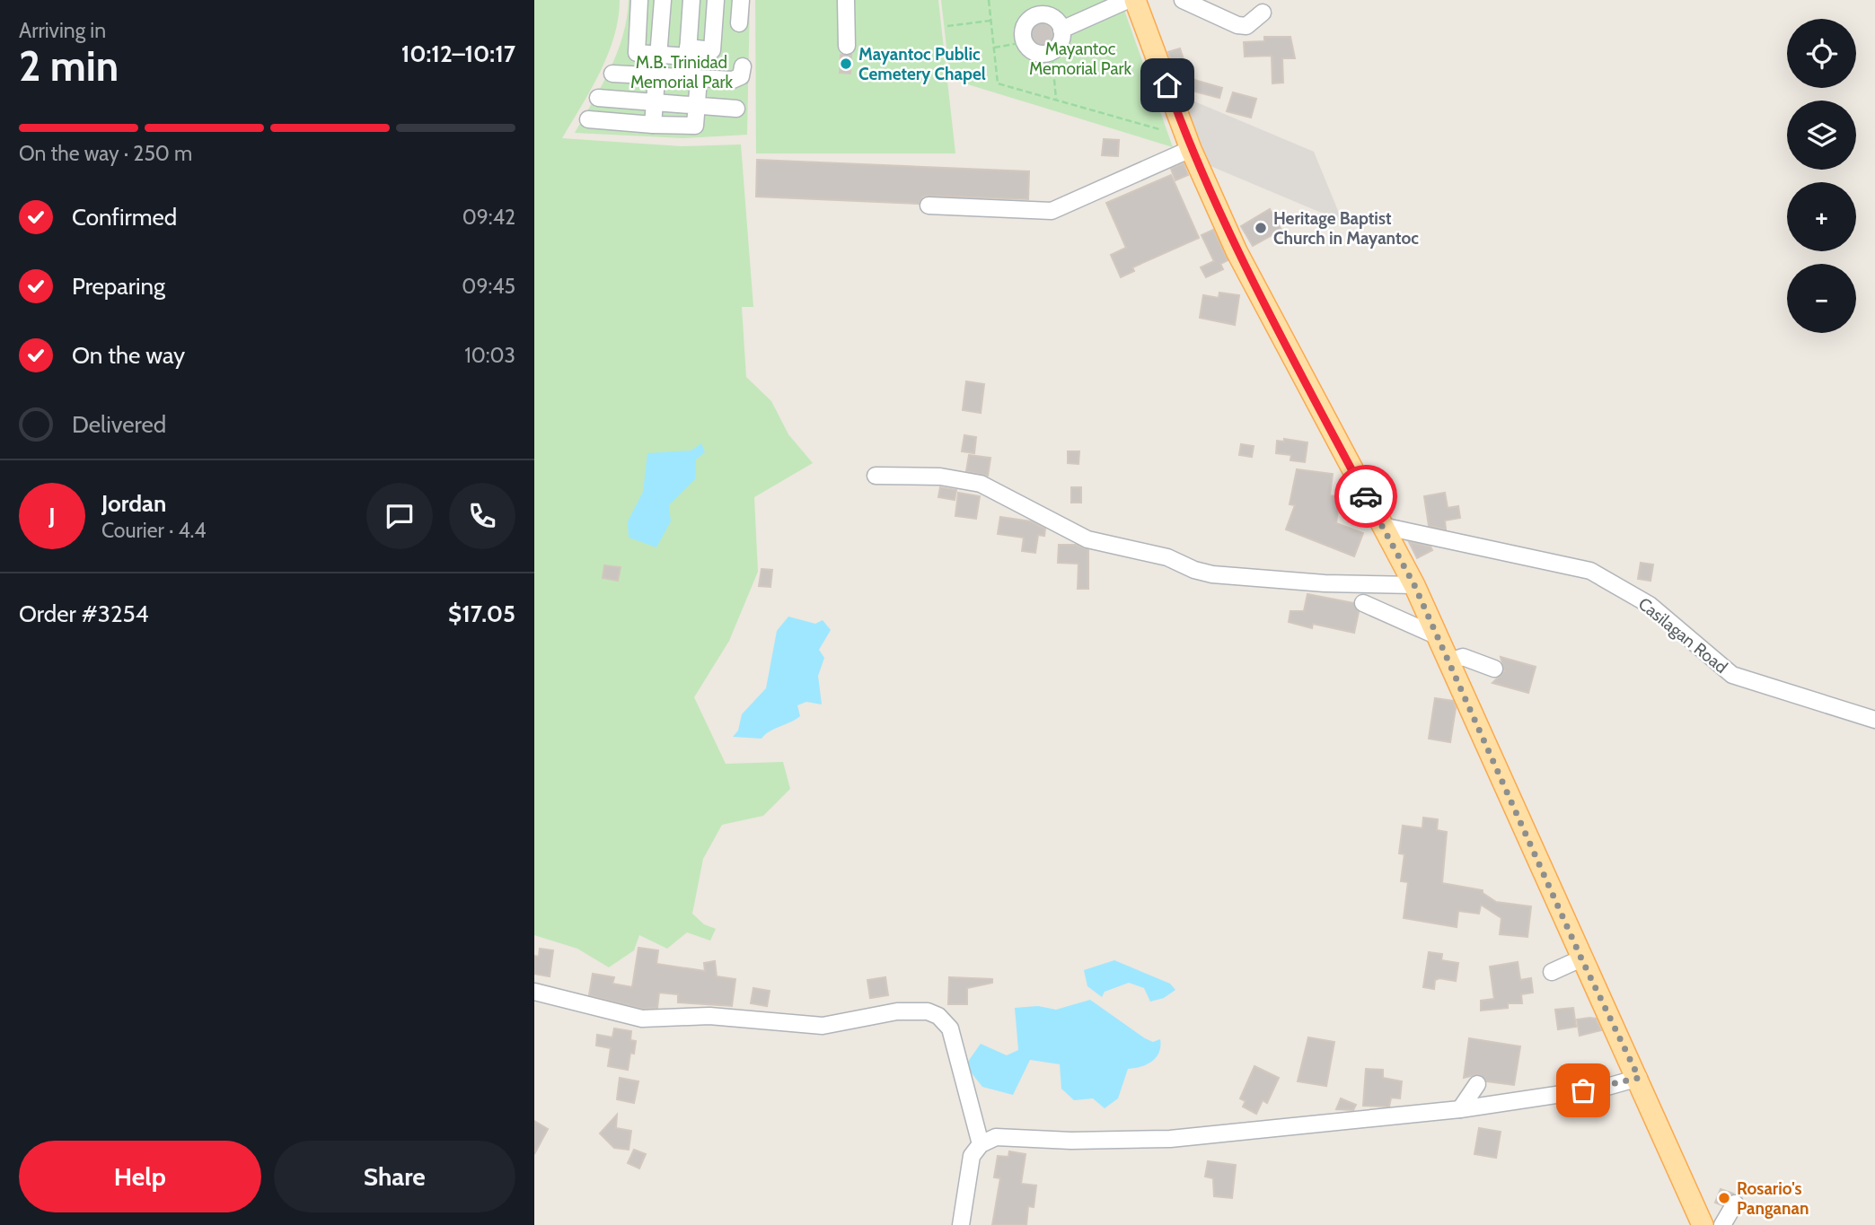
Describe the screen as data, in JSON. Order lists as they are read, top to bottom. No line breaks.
{"streets":{"street":["Casilagan Road"]},"parks":["Mayantoc Memorial Park","M.B. Trinidad Memorial Park"],"places":["Mayantoc Public Cemetery Chapel","Heritage Baptist Church in Mayantoc","Rosario's Panganan"],"page":{"heading":["2 min","Arriving in","10:12–10:17"],"panel":["Jordan","Courier · 4.4","Order #3254","$17.05"],"map_buttons":["+","−"],"bar":"On the way · 250 m","list":[["Confirmed","09:42"],["Preparing","09:45"],["On the way","10:03"],"Delivered"],"round":"J","buttons":["Help","Share"]}}
